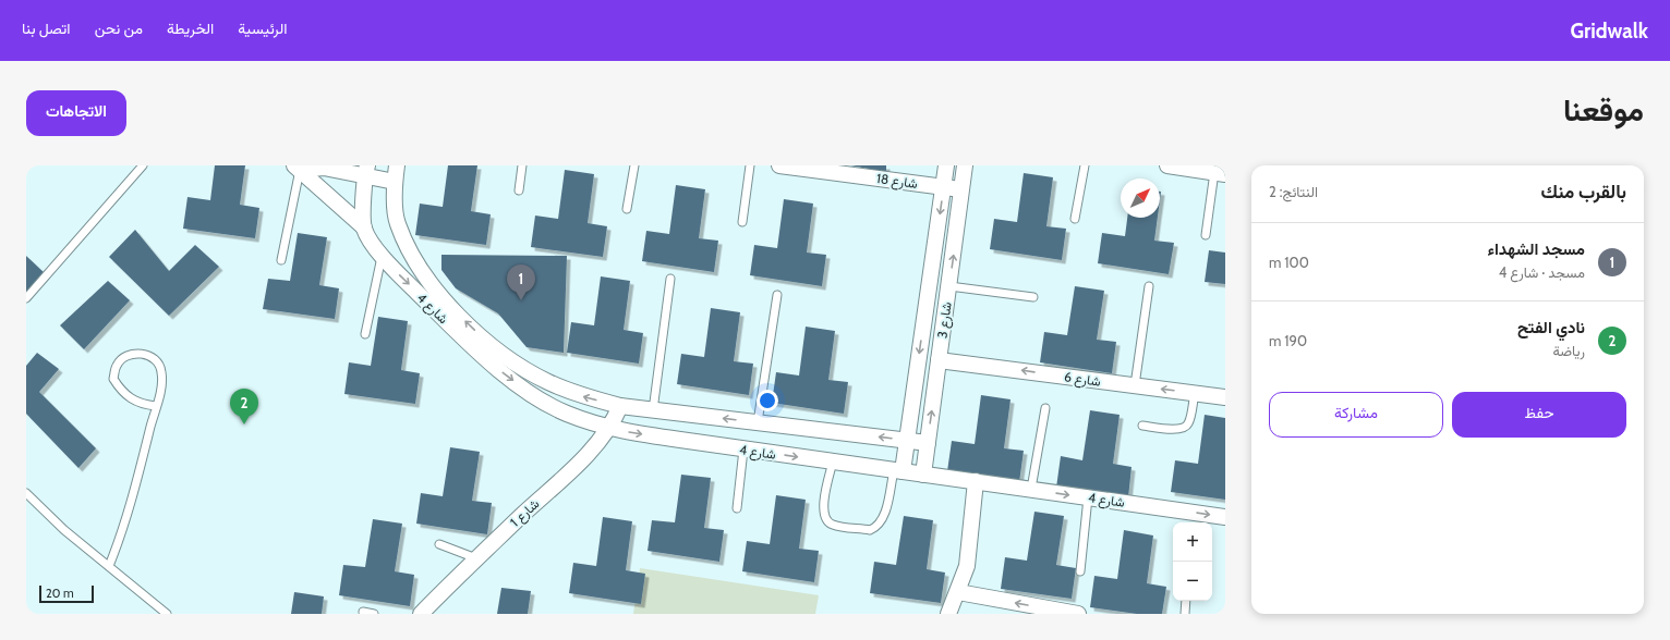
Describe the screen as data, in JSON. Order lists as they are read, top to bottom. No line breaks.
{"streets":{"street":["شارع 18","شارع 4","شارع 3","شارع 6","شارع 1"]},"crossings":[["شارع 18","شارع 3"],["شارع 4","شارع 3"],["شارع 4","شارع 1"],["شارع 3","شارع 6"]],"one_way":["شارع 6"],"scale_bar":"20 m","north":"top right","page":{"header":"Gridwalk","nav":["الرئيسية","الخريطة","من نحن","اتصل بنا"],"title":"موقعنا","buttons":["الاتجاهات",["حفظ","مشاركة"]],"heading":["بالقرب منك","النتائج: 2"],"list":[{"mark":"1","name":"مسجد الشهداء","note":"مسجد · شارع 4","value":"100 m"},{"mark":"2","name":"نادي الفتح","note":"رياضة","value":"190 m"}],"pins":["1","2"],"map_buttons":["+","−"],"scale":"20 m"}}
